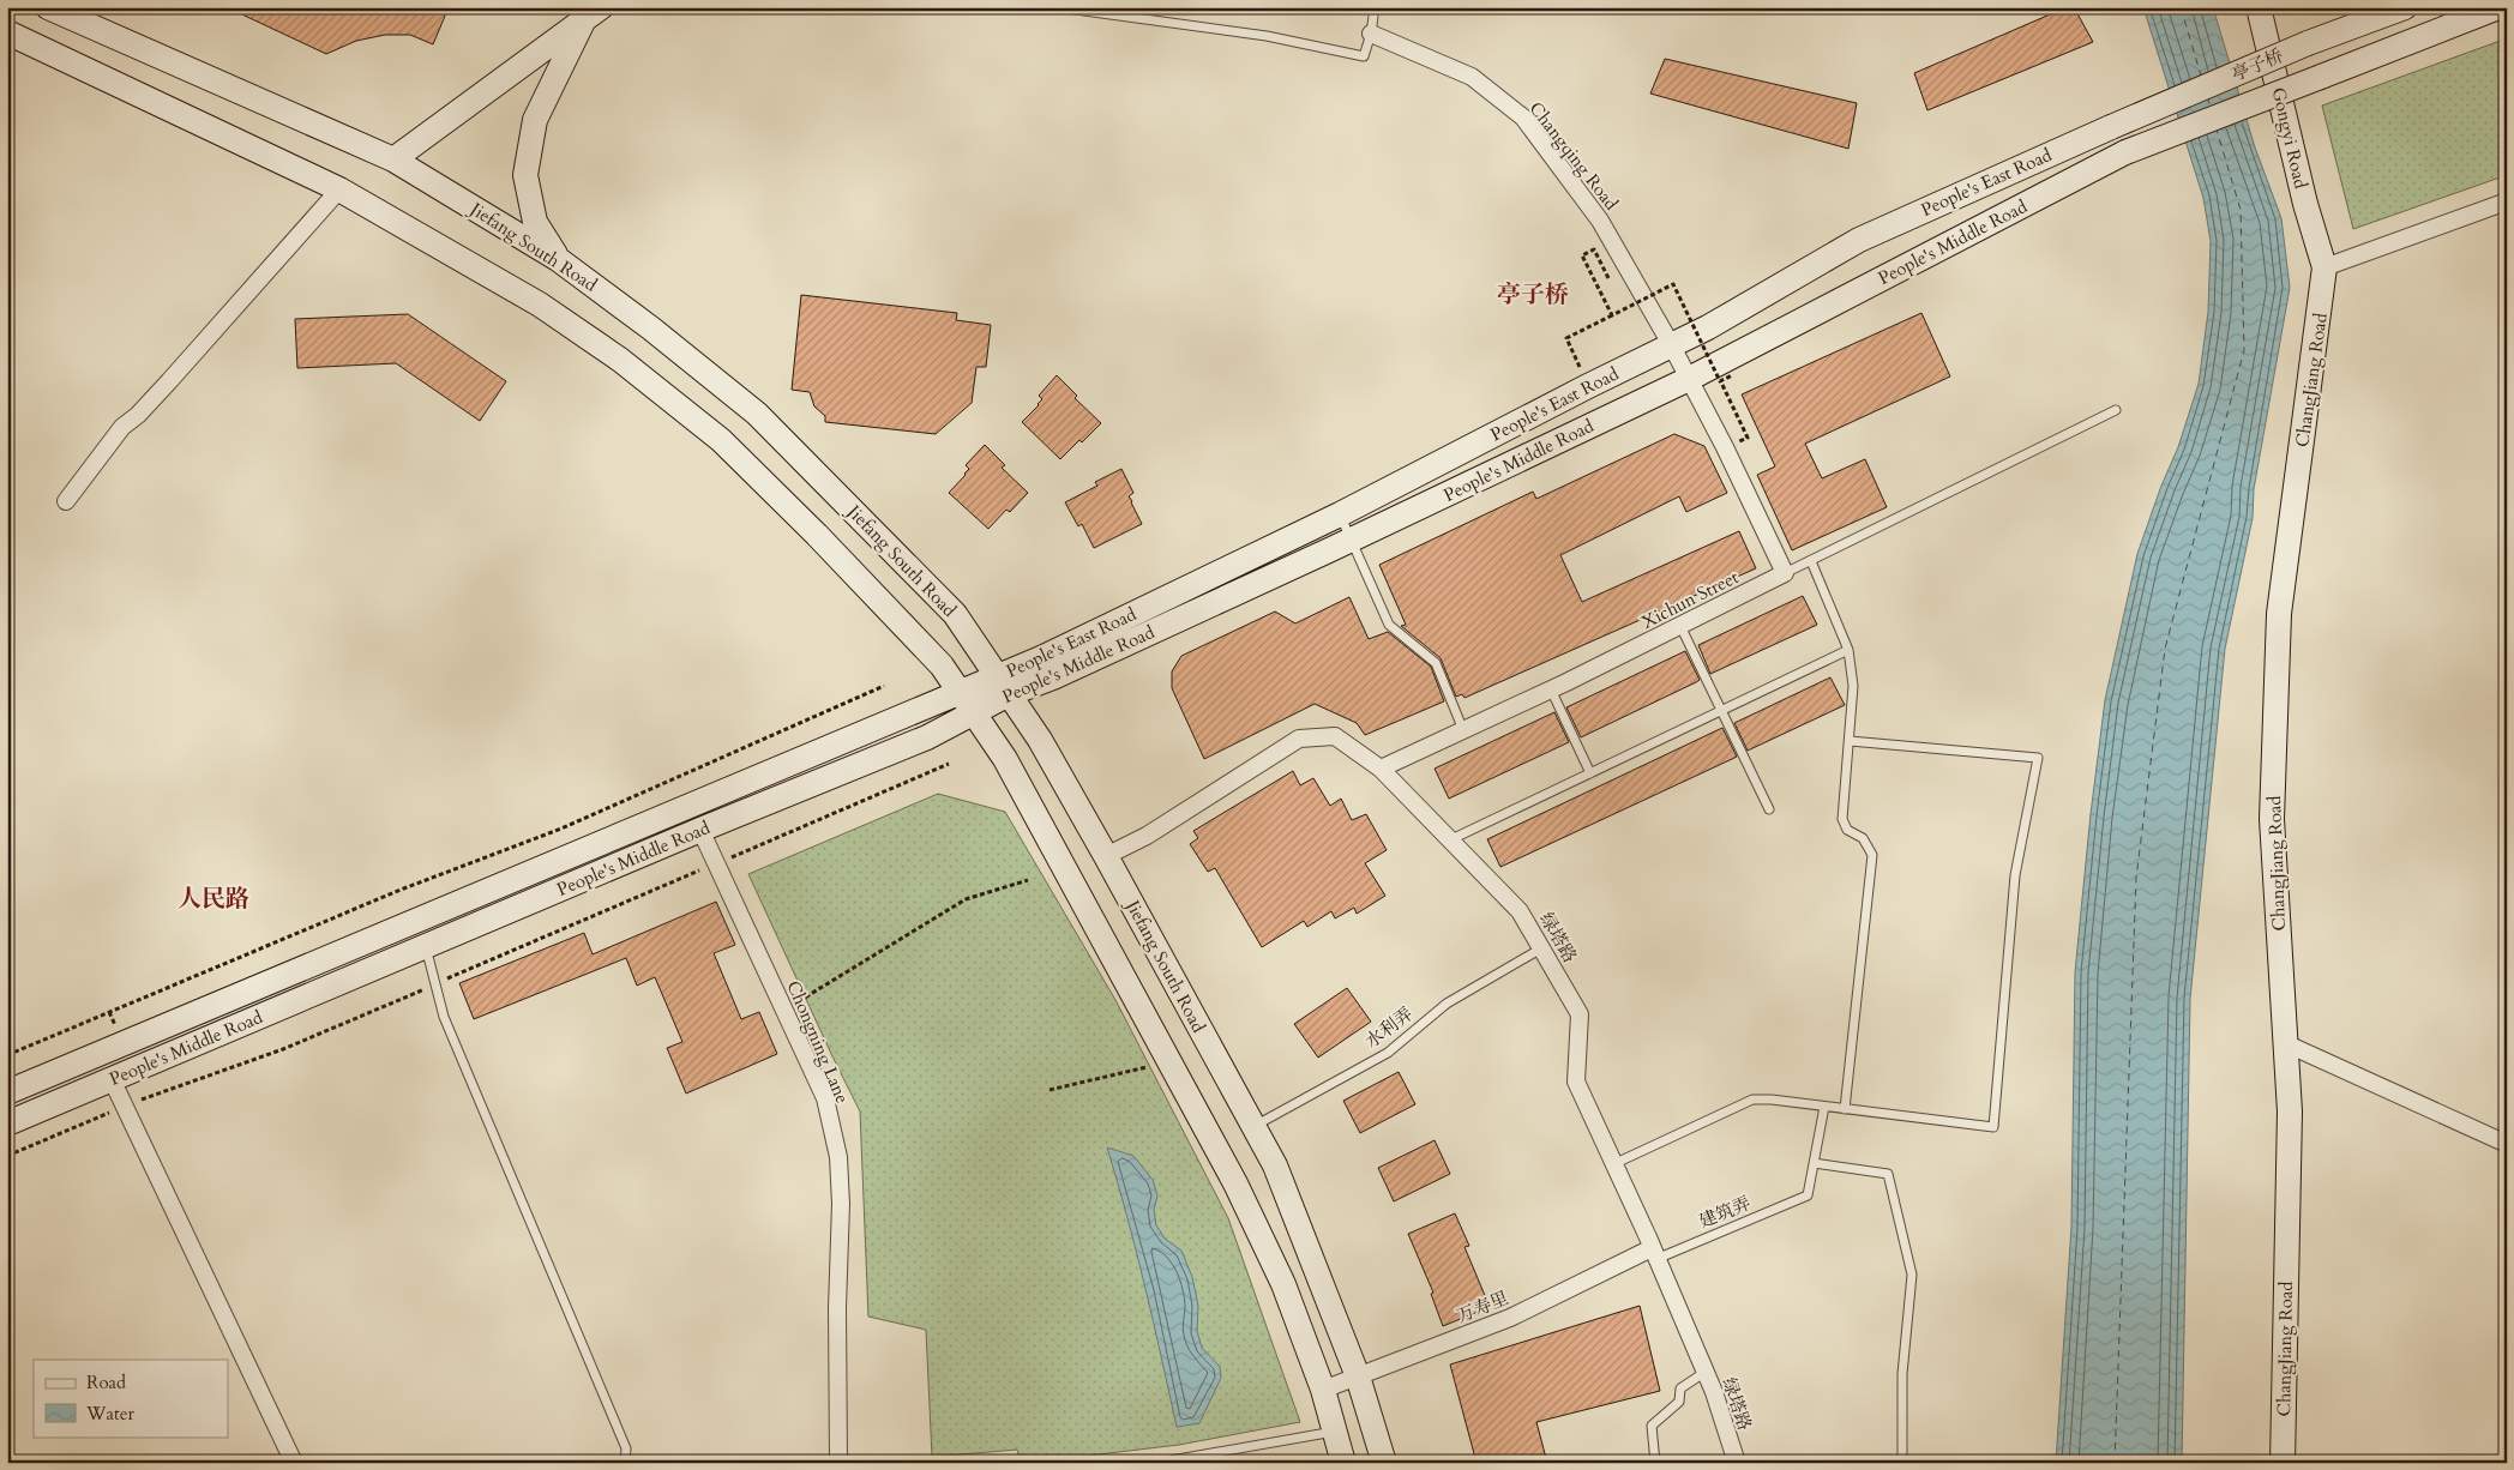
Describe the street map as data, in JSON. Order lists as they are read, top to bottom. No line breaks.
{"streets":{"main road":["亭子桥","Gongyi Road","People's East Road","People's Middle Road","Jiefang South Road","ChangJiang Road"],"street":["Changqing Road","Xichun Street","绿塔路","Chongning Lane","万寿里"],"lane":["水利弄","建筑弄"]},"crossings":[["亭子桥","People's East Road"],["Gongyi Road","ChangJiang Road"],["Changqing Road","People's East Road"],["People's East Road","People's Middle Road"],["People's East Road","Jiefang South Road"],["People's Middle Road","Jiefang South Road"],["People's Middle Road","Chongning Lane"],["Jiefang South Road","绿塔路"],["Jiefang South Road","水利弄"],["Jiefang South Road","万寿里"],["Xichun Street","绿塔路"],["绿塔路","水利弄"],["绿塔路","建筑弄"],["绿塔路","万寿里"],["建筑弄","万寿里"]],"districts":["亭子桥","人民路"],"legend":["Road","Water"]}
